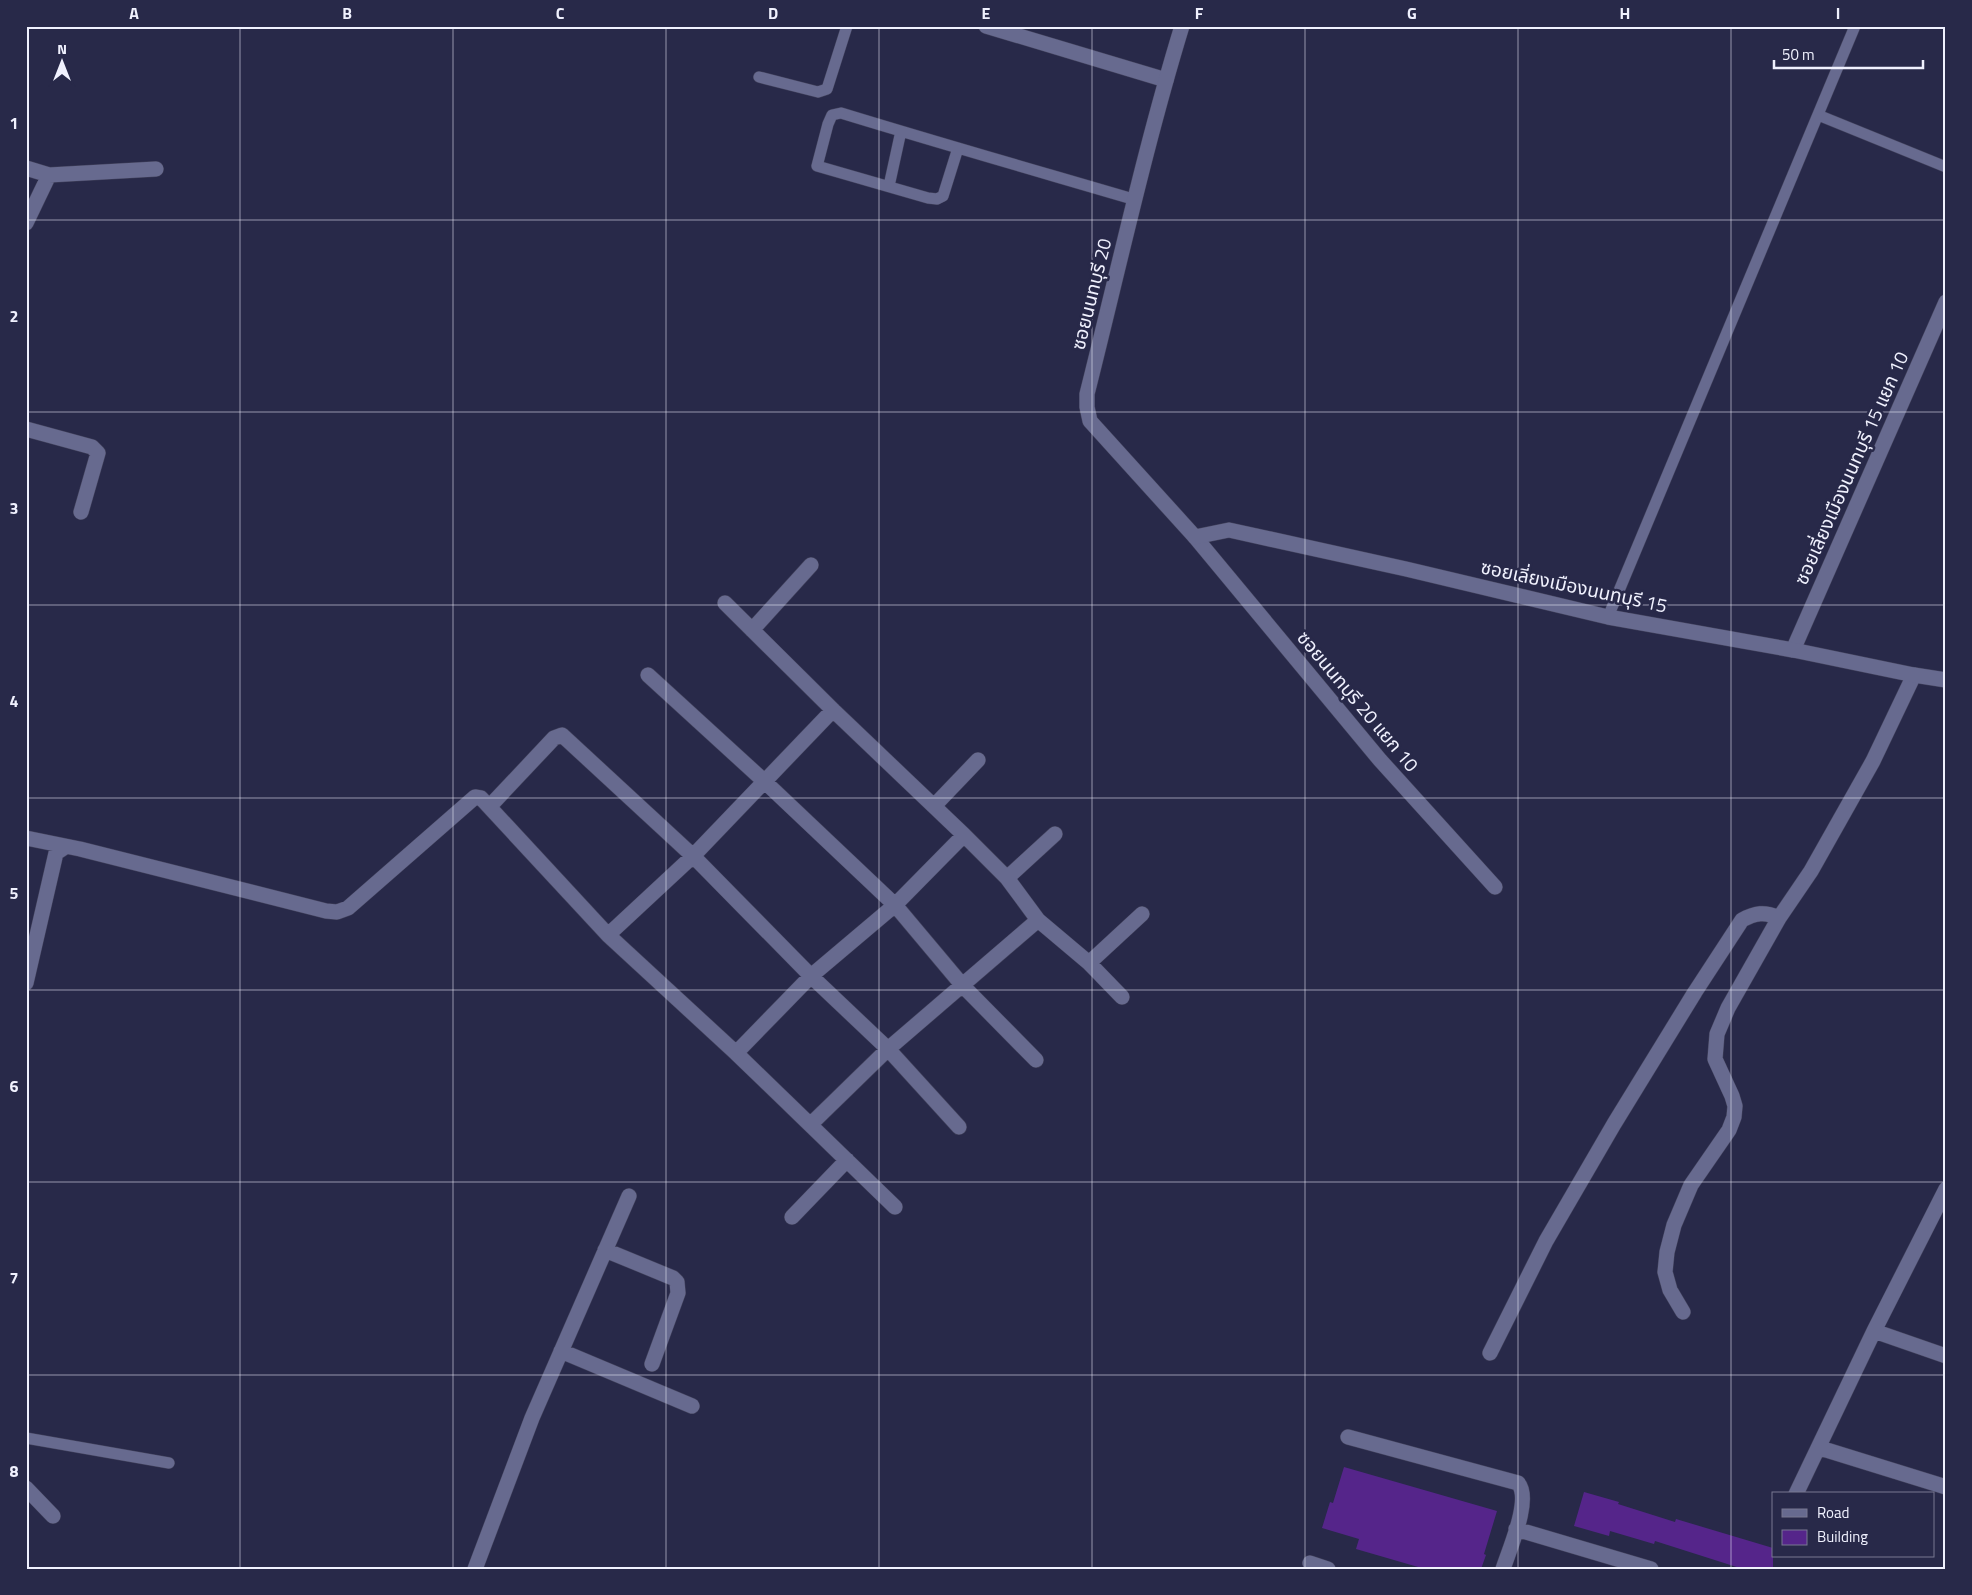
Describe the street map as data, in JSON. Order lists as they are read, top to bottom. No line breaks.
{"streets":{"street":["ซอยนนทบุรี 20","ซอยเลี่ยงเมืองนนทบุรี 15 แยก 10","ซอยเลี่ยงเมืองนนทบุรี 15","ซอยนนทบุรี 20 แยก 10"]},"crossings":[["ซอยนนทบุรี 20","ซอยเลี่ยงเมืองนนทบุรี 15"],["ซอยนนทบุรี 20","ซอยนนทบุรี 20 แยก 10"],["ซอยเลี่ยงเมืองนนทบุรี 15 แยก 10","ซอยเลี่ยงเมืองนนทบุรี 15"],["ซอยเลี่ยงเมืองนนทบุรี 15","ซอยนนทบุรี 20 แยก 10"]],"legend":["Road","Building"],"scale_bar":"50 m","north":"top","grid":{"columns":["A","B","C","D","E","F","G","H","I"],"rows":["1","2","3","4","5","6","7","8"]}}
